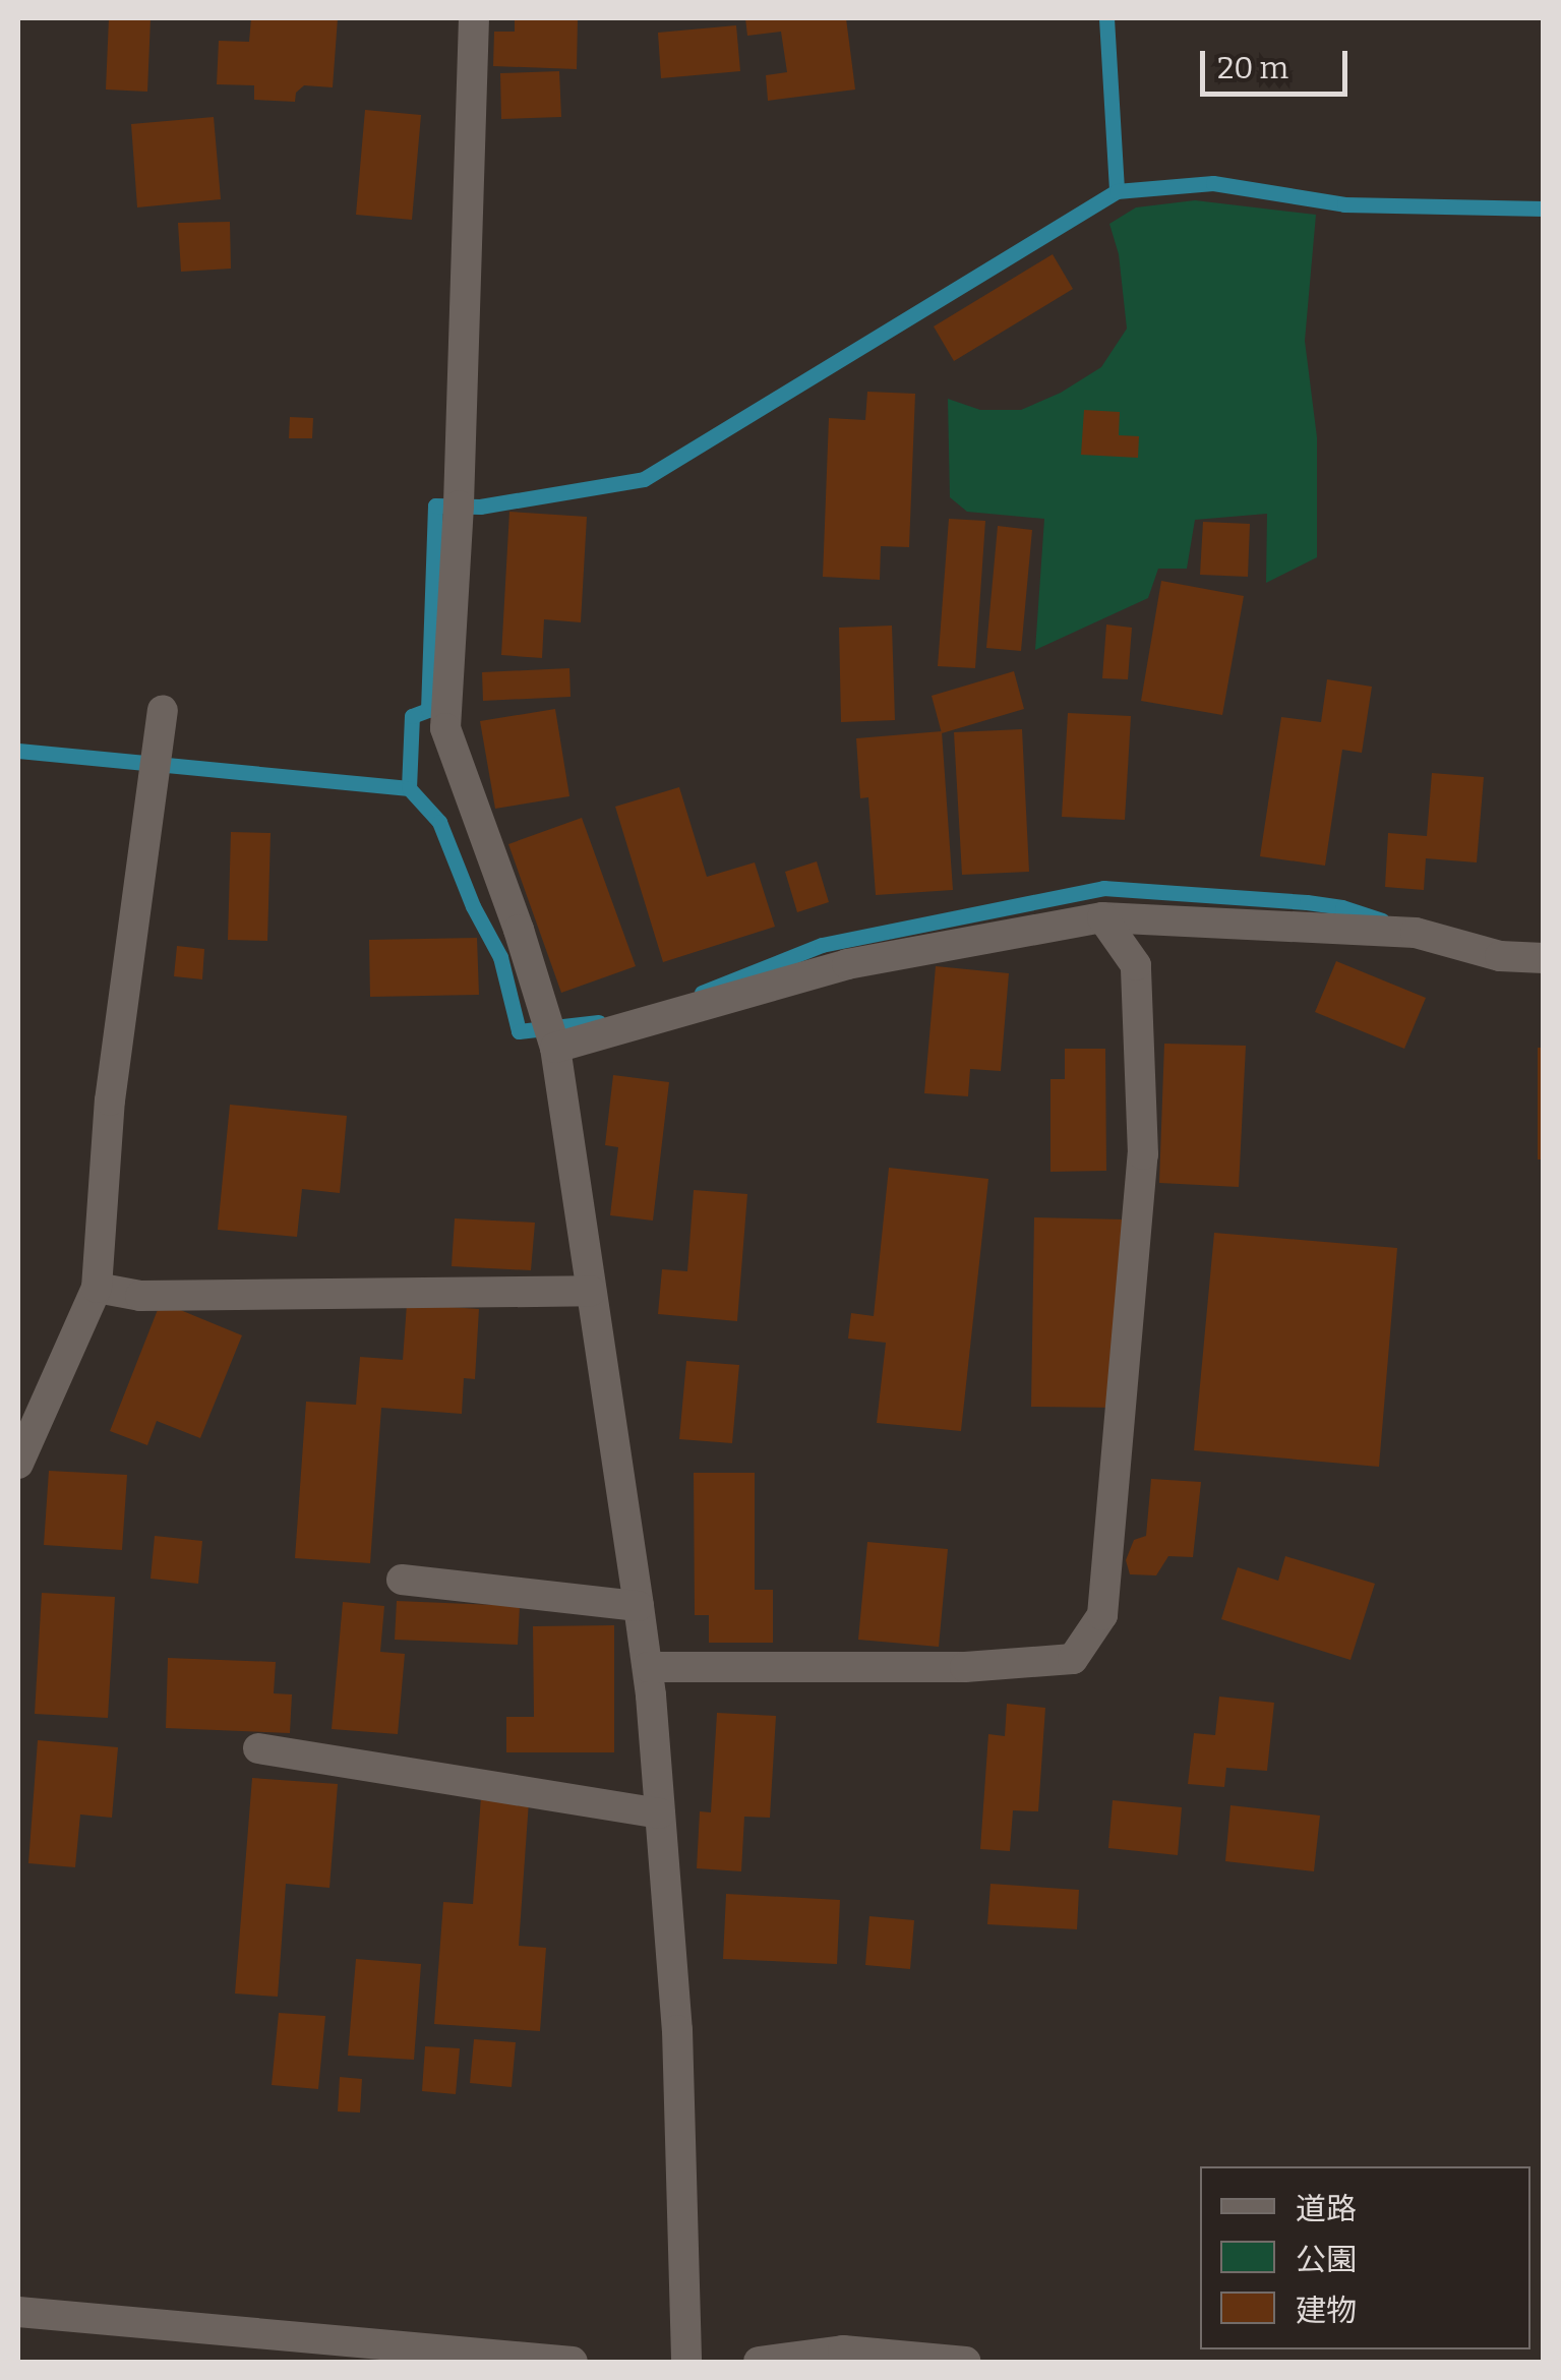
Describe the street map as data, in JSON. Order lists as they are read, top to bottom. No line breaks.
{"legend":["道路","公園","建物"],"scale_bar":"20 m"}
